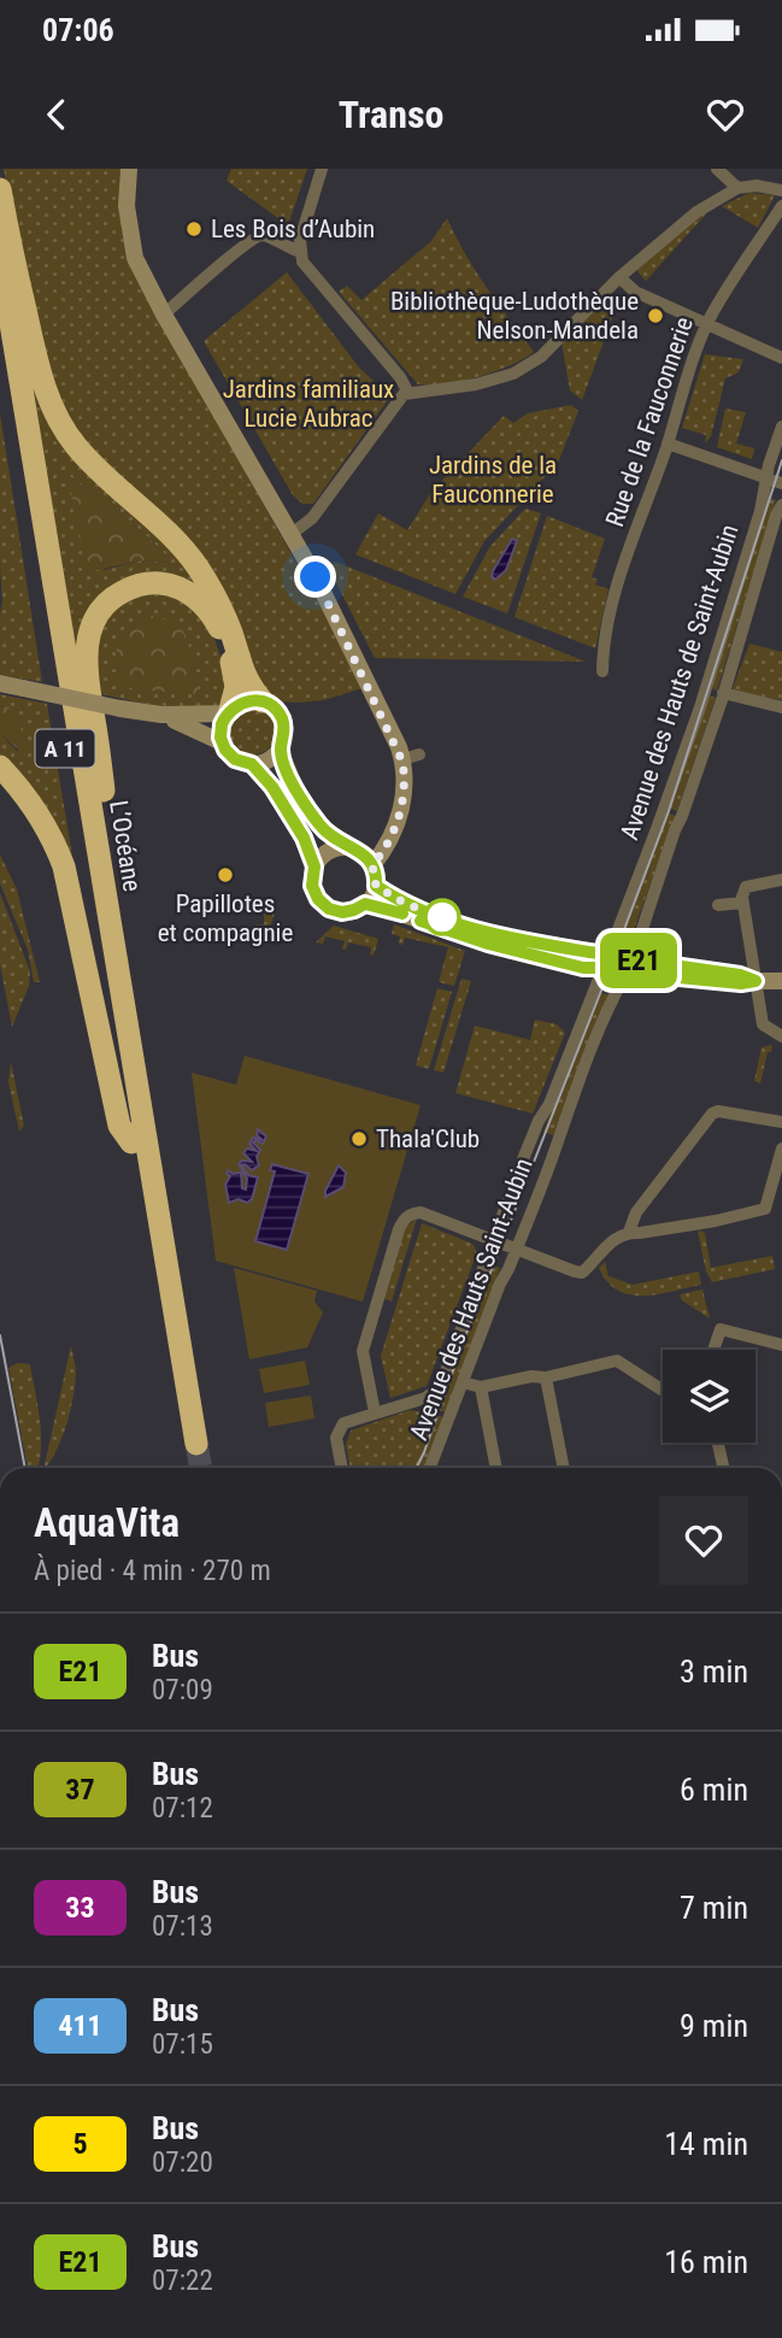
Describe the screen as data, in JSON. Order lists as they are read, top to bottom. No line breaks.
{"streets":{"highway":["A 11","L’Océane"],"street":["Rue de la Fauconnerie","Avenue des Hauts de Saint-Aubin","Avenue des Hauts Saint-Aubin"]},"crossings":[["Avenue des Hauts de Saint-Aubin","Avenue des Hauts Saint-Aubin"]],"parks":["Jardins familiaux Lucie Aubrac","Jardins de la Fauconnerie"],"places":["Les Bois d’Aubin","Bibliothèque-Ludothèque Nelson-Mandela","Papillotes et compagnie","Thala'Club"],"lines":["bus line E21"],"page":{"status":"07:06","header":"Transo","on_map":"E21","heading":["AquaVita","À pied · 4 min · 270 m"],"list":[{"mark":"E21","name":"Bus","note":"07:09","value":"3 min"},{"mark":"37","name":"Bus","note":"07:12","value":"6 min"},{"mark":"33","name":"Bus","note":"07:13","value":"7 min"},{"mark":"411","name":"Bus","note":"07:15","value":"9 min"},{"mark":"5","name":"Bus","note":"07:20","value":"14 min"},{"mark":"E21","name":"Bus","note":"07:22","value":"16 min"}]}}
